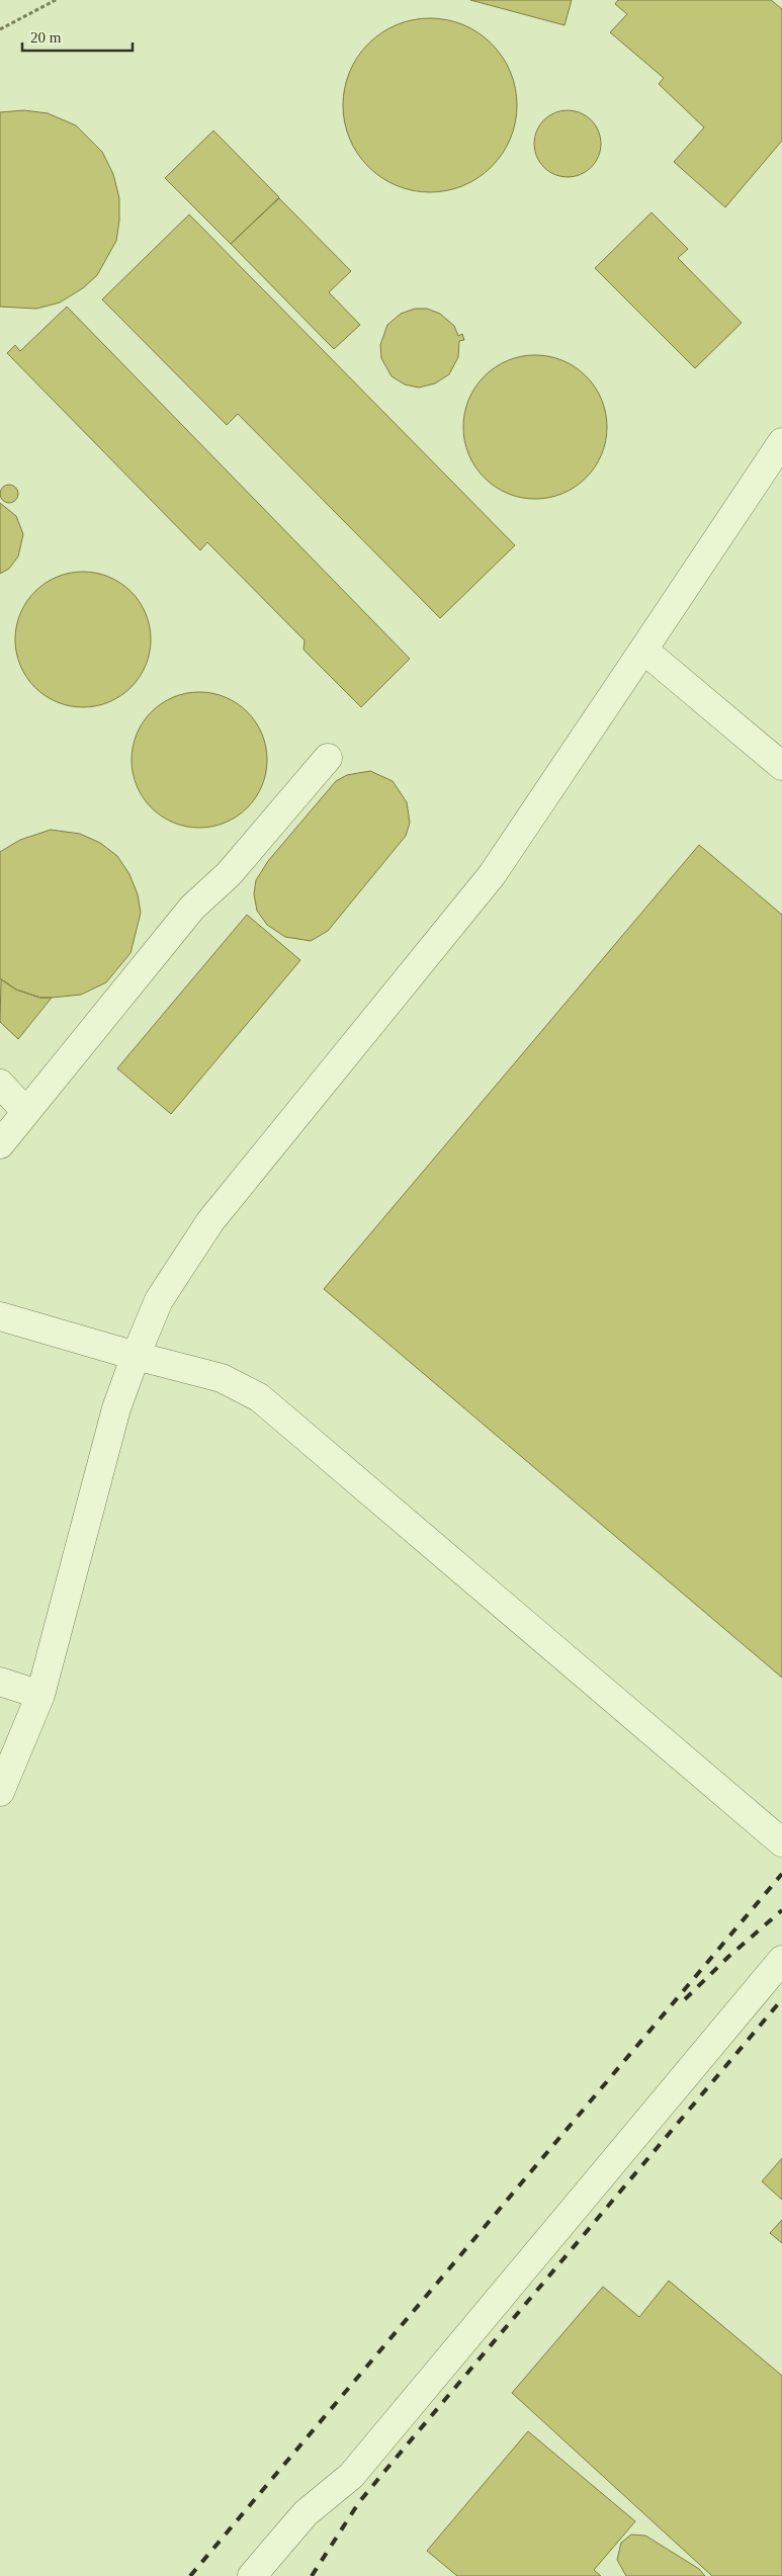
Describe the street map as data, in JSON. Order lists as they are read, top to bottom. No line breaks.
{"scale_bar":"20 m"}
